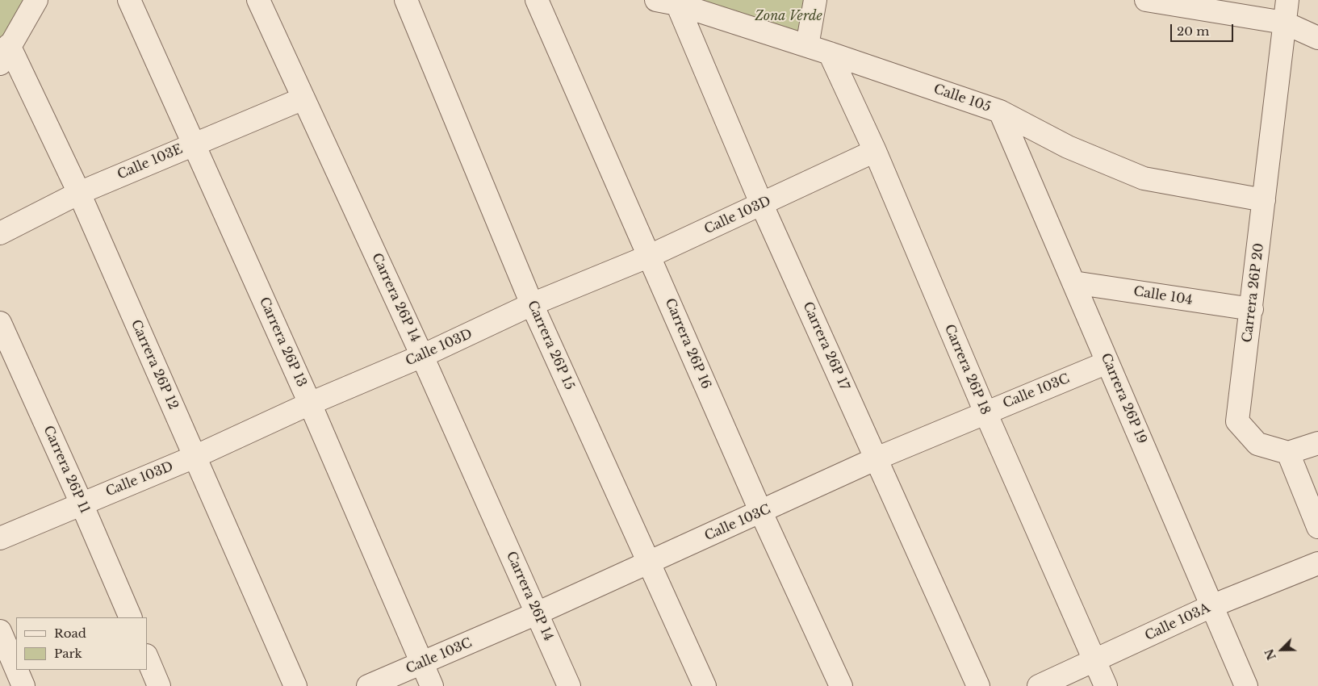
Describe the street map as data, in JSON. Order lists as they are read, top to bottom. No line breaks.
{"streets":{"street":["Calle 105","Calle 103E","Calle 103D","Carrera 26P 20","Calle 104","Carrera 26P 14","Carrera 26P 13","Carrera 26P 16","Carrera 26P 15","Carrera 26P 17","Carrera 26P 12","Carrera 26P 18","Calle 103C","Carrera 26P 19","Carrera 26P 11","Calle 103A"]},"crossings":[["Calle 105","Carrera 26P 20"],["Calle 105","Carrera 26P 17"],["Calle 105","Carrera 26P 18"],["Calle 105","Carrera 26P 19"],["Calle 103E","Carrera 26P 14"],["Calle 103E","Carrera 26P 13"],["Calle 103E","Carrera 26P 12"],["Calle 103D","Carrera 26P 14"],["Calle 103D","Carrera 26P 13"],["Calle 103D","Carrera 26P 16"],["Calle 103D","Carrera 26P 15"],["Calle 103D","Carrera 26P 17"],["Calle 103D","Carrera 26P 12"],["Calle 103D","Carrera 26P 18"],["Calle 103D","Carrera 26P 11"],["Carrera 26P 20","Calle 104"],["Calle 104","Carrera 26P 19"],["Carrera 26P 14","Calle 103C"],["Carrera 26P 13","Calle 103C"],["Carrera 26P 16","Calle 103C"],["Carrera 26P 15","Calle 103C"],["Carrera 26P 17","Calle 103C"],["Carrera 26P 18","Calle 103C"],["Carrera 26P 18","Calle 103A"],["Calle 103C","Carrera 26P 19"],["Carrera 26P 19","Calle 103A"]],"parks":["Zona Verde"],"legend":["Road","Park"],"scale_bar":"20 m","north":"bottom left"}
